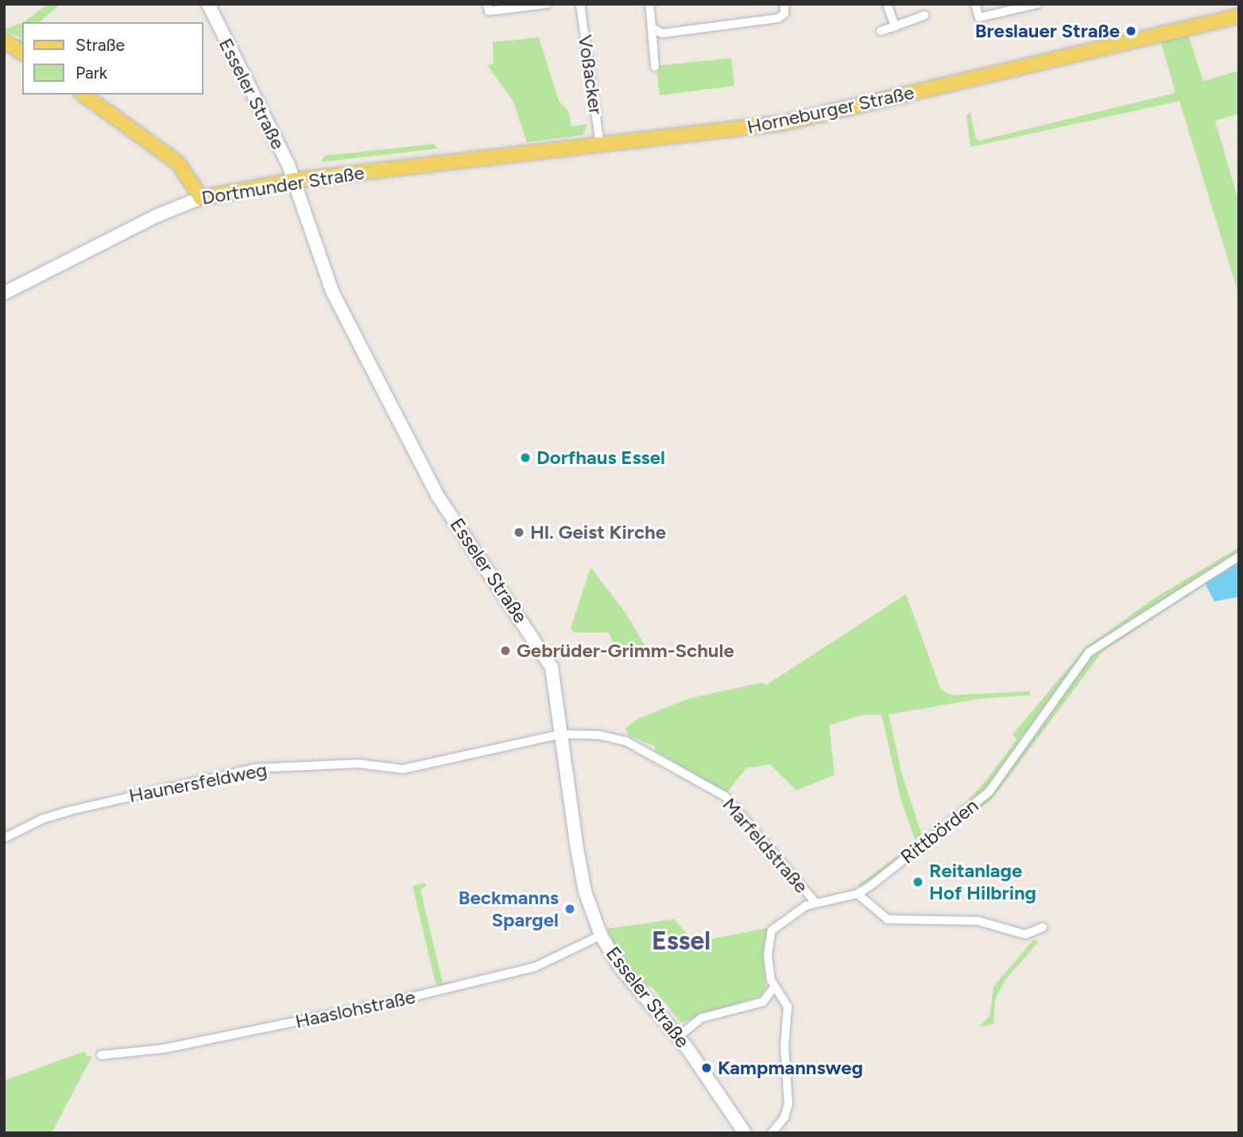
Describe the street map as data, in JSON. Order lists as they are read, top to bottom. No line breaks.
{"streets":{"main road":["Esseler Straße","Horneburger Straße","Dortmunder Straße"],"street":["Voßacker","Haunersfeldweg","Rittbörden","Marfeldstraße","Haaslohstraße"]},"crossings":[["Voßacker","Horneburger Straße"],["Esseler Straße","Dortmunder Straße"],["Esseler Straße","Haunersfeldweg"],["Esseler Straße","Marfeldstraße"],["Esseler Straße","Haaslohstraße"],["Horneburger Straße","Dortmunder Straße"],["Haunersfeldweg","Marfeldstraße"],["Rittbörden","Marfeldstraße"]],"districts":["Essel"],"places":["Breslauer Straße","Dorfhaus Essel","Hl. Geist Kirche","Gebrüder-Grimm-Schule","Reitanlage Hof Hilbring","Beckmanns Spargel","Kampmannsweg"],"legend":["Straße","Park"]}
